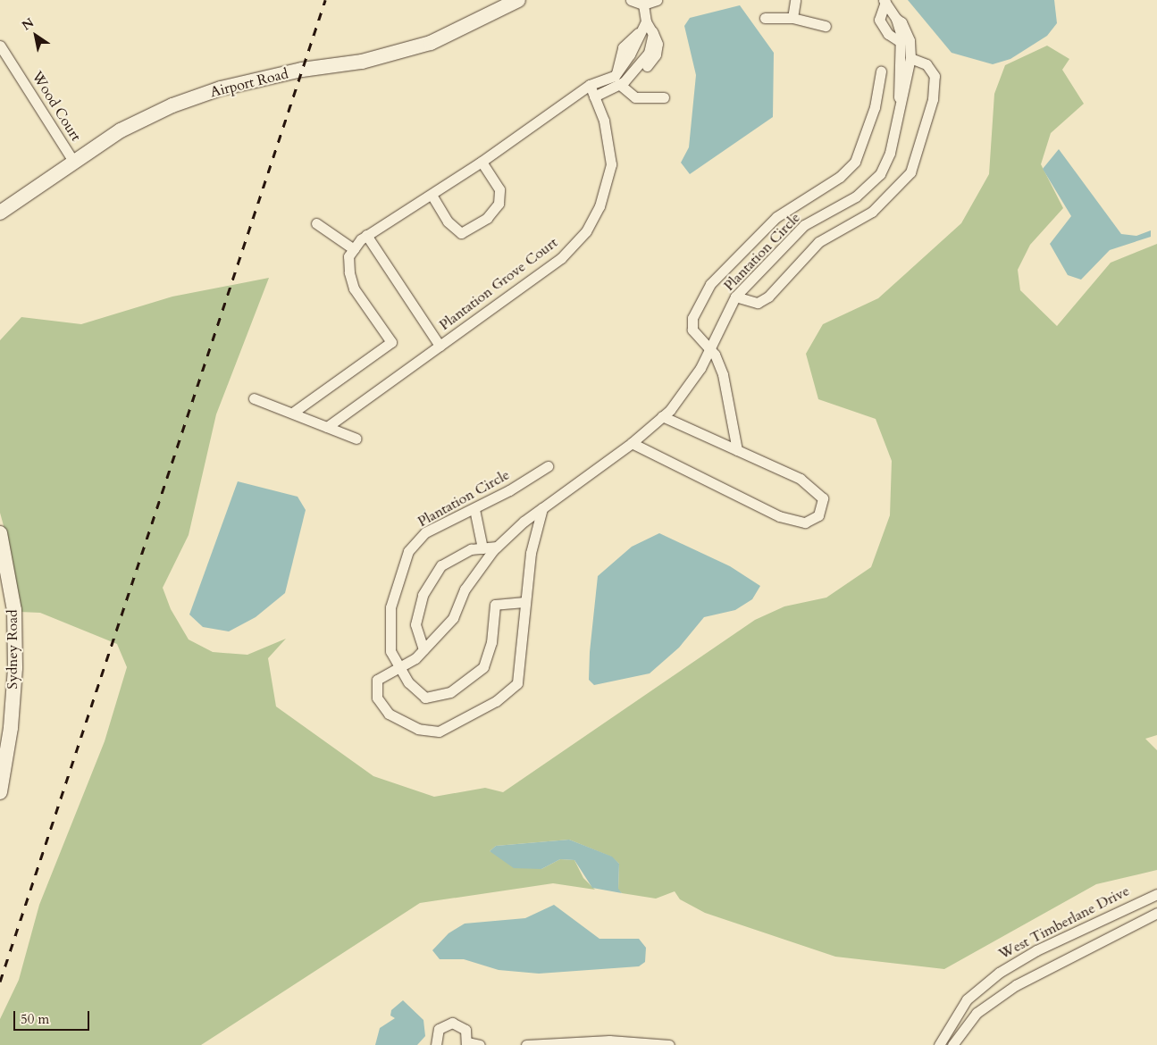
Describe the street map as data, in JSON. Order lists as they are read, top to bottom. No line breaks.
{"streets":{"street":["Airport Road","Wood Court","Plantation Circle","Plantation Grove Court","Sydney Road","West Timberlane Drive"]},"crossings":[["Airport Road","Wood Court"]],"scale_bar":"50 m","north":"top left"}
